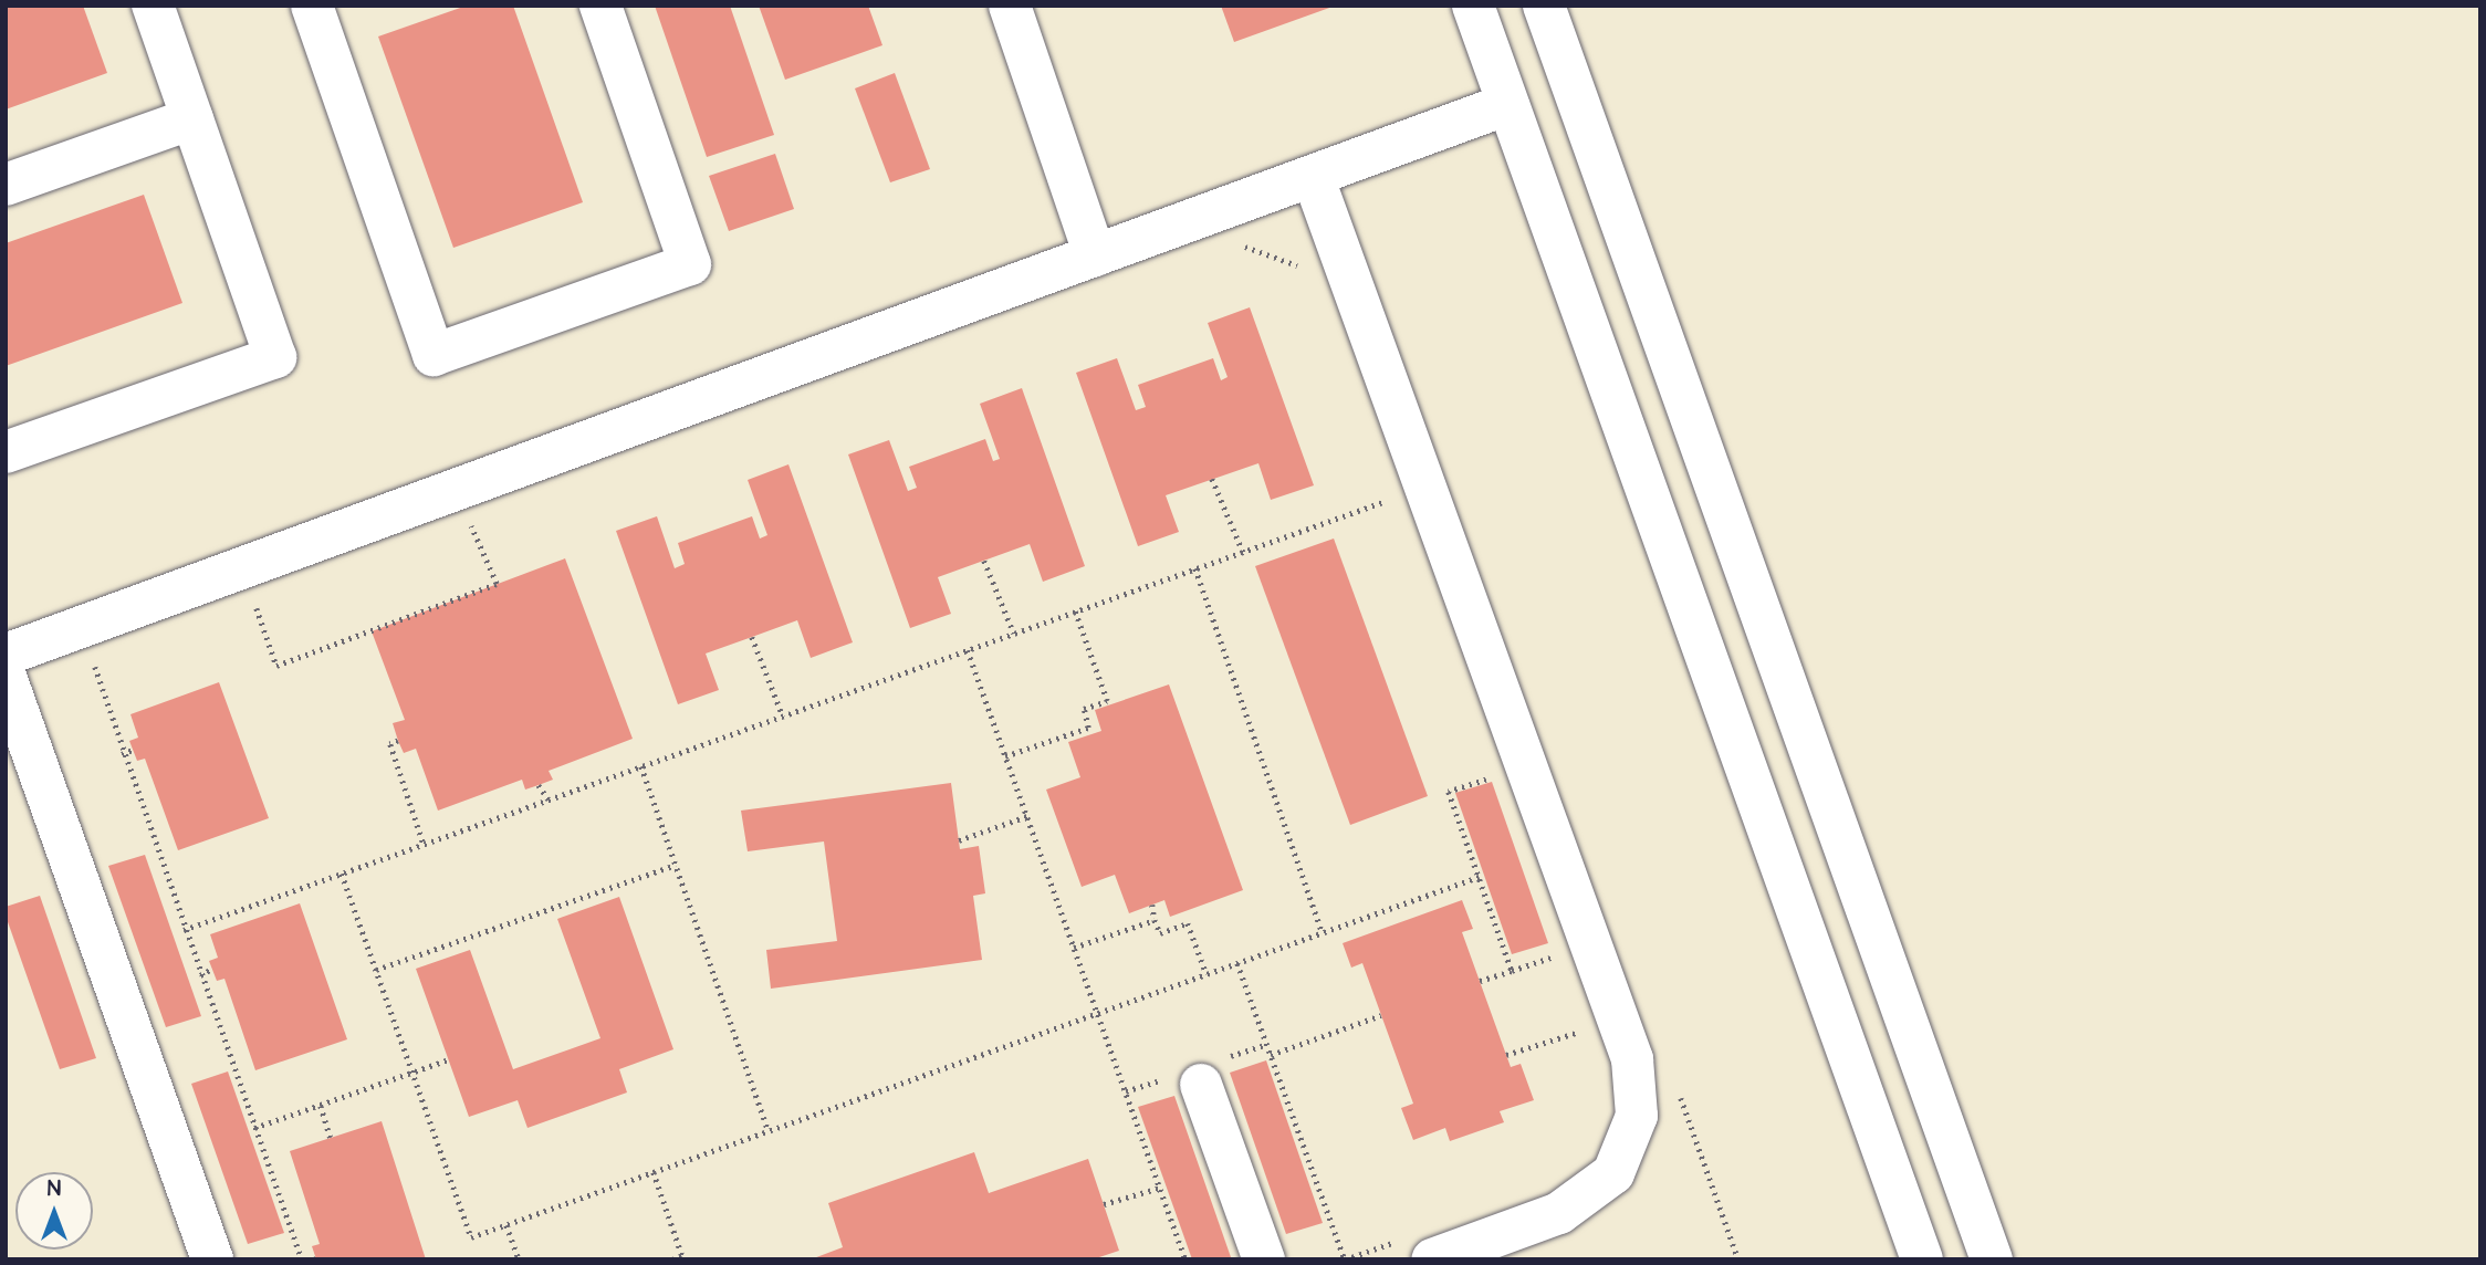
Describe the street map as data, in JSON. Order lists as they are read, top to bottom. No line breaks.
{"north":"top"}
